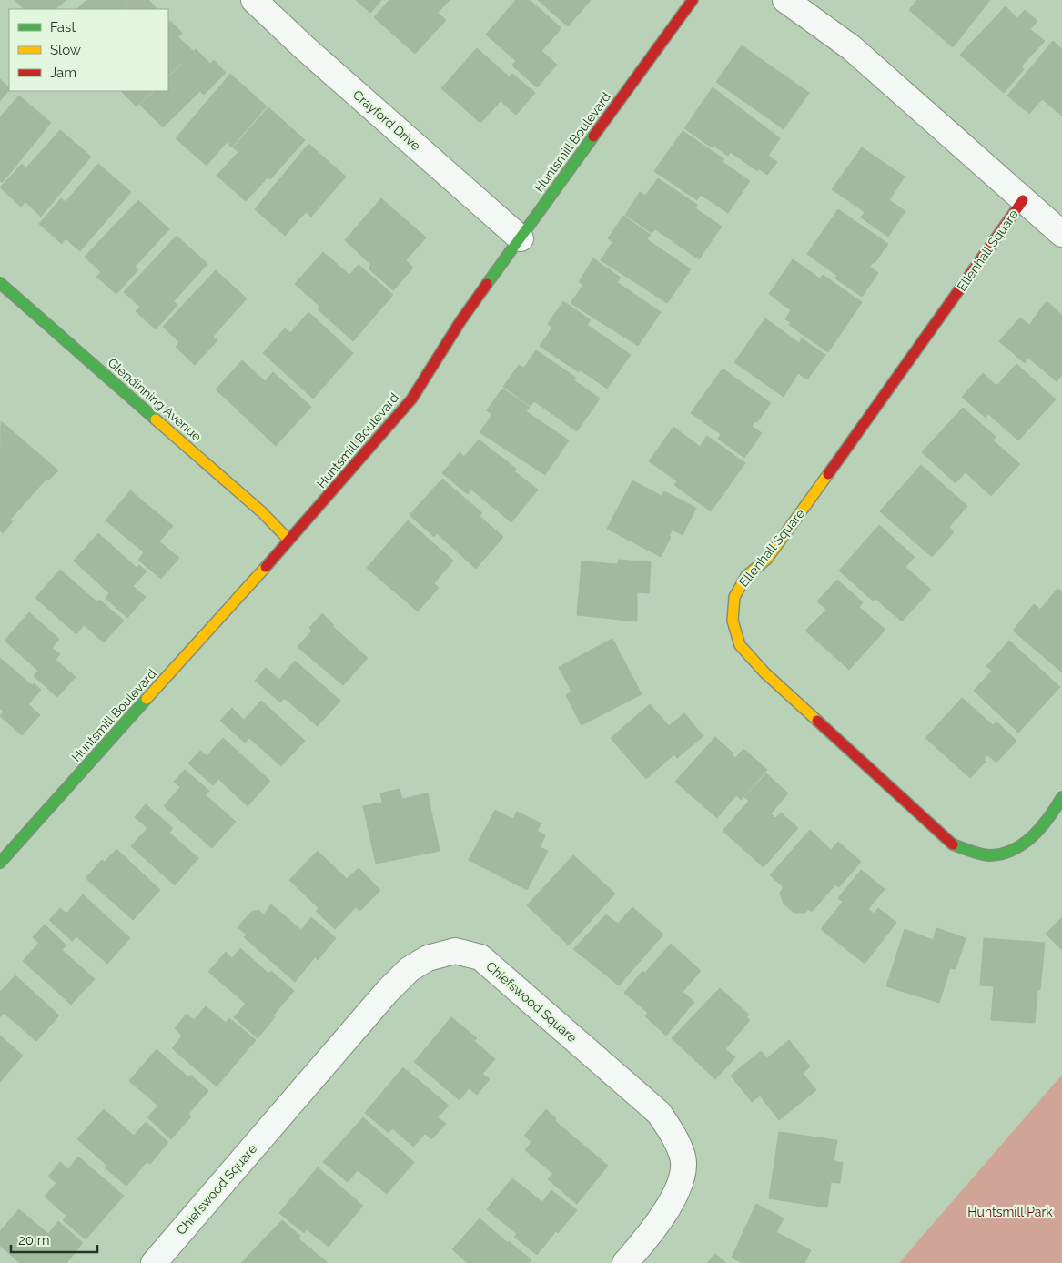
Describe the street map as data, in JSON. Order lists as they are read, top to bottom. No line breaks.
{"streets":{"street":["Crayford Drive","Huntsmill Boulevard","Ellenhall Square","Glendinning Avenue","Chiefswood Square"]},"crossings":[["Crayford Drive","Huntsmill Boulevard"],["Huntsmill Boulevard","Glendinning Avenue"]],"parks":["Huntsmill Park"],"legend":["Fast","Slow","Jam"],"scale_bar":"20 m"}
